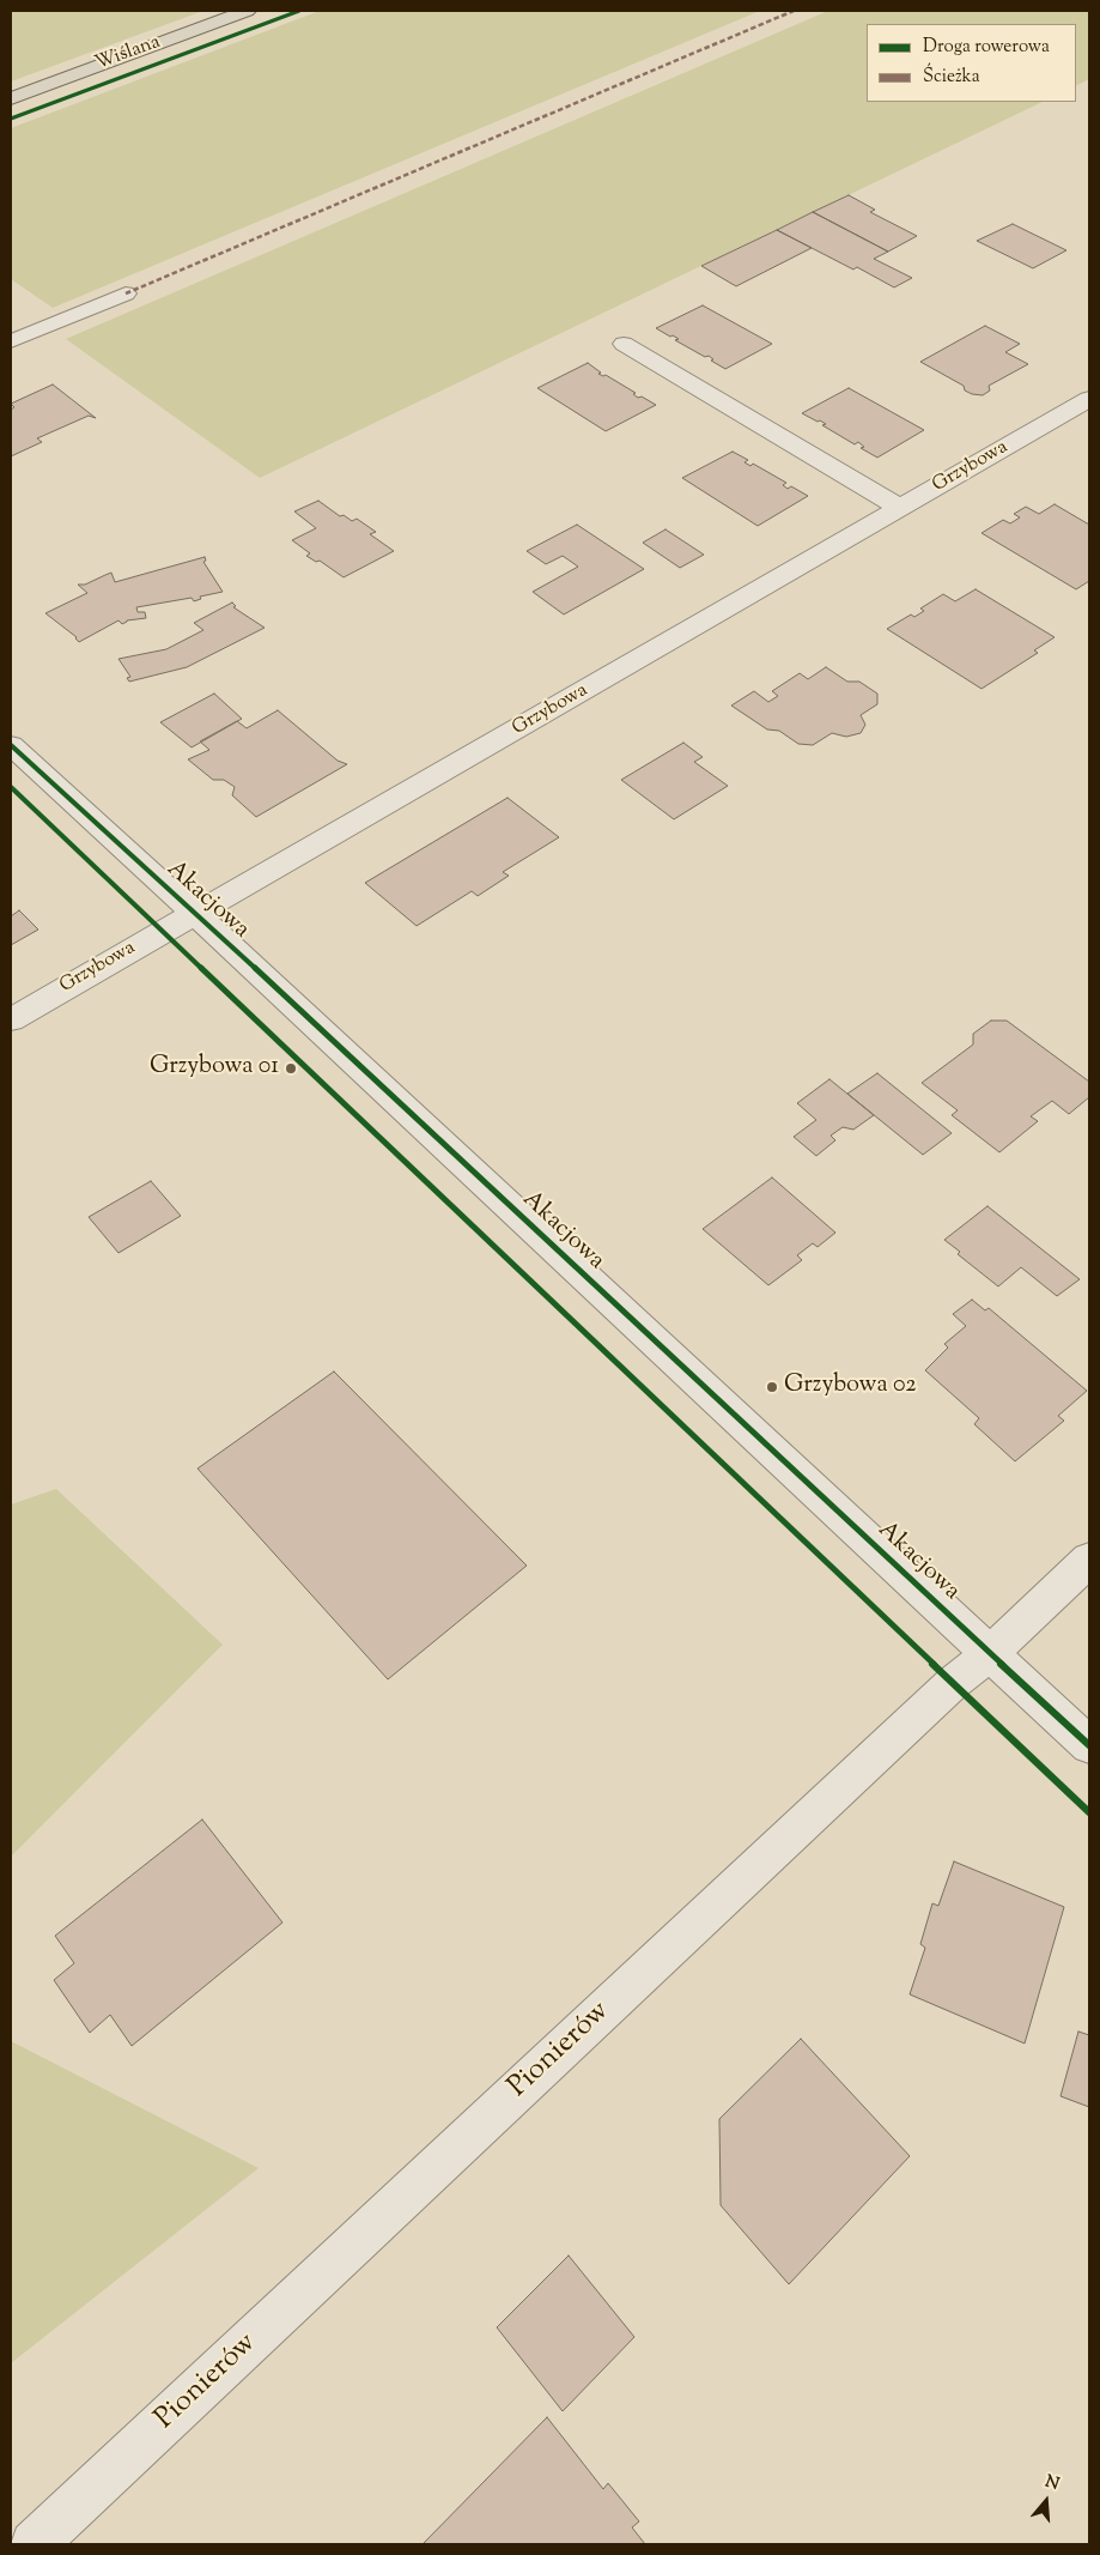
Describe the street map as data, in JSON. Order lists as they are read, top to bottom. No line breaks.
{"streets":{"main road":["Wiślana"],"street":["Grzybowa","Akacjowa","Pionierów"]},"crossings":[["Grzybowa","Akacjowa"],["Akacjowa","Pionierów"]],"places":["Grzybowa 01","Grzybowa 02"],"legend":["Droga rowerowa","Ścieżka"],"north":"top"}
